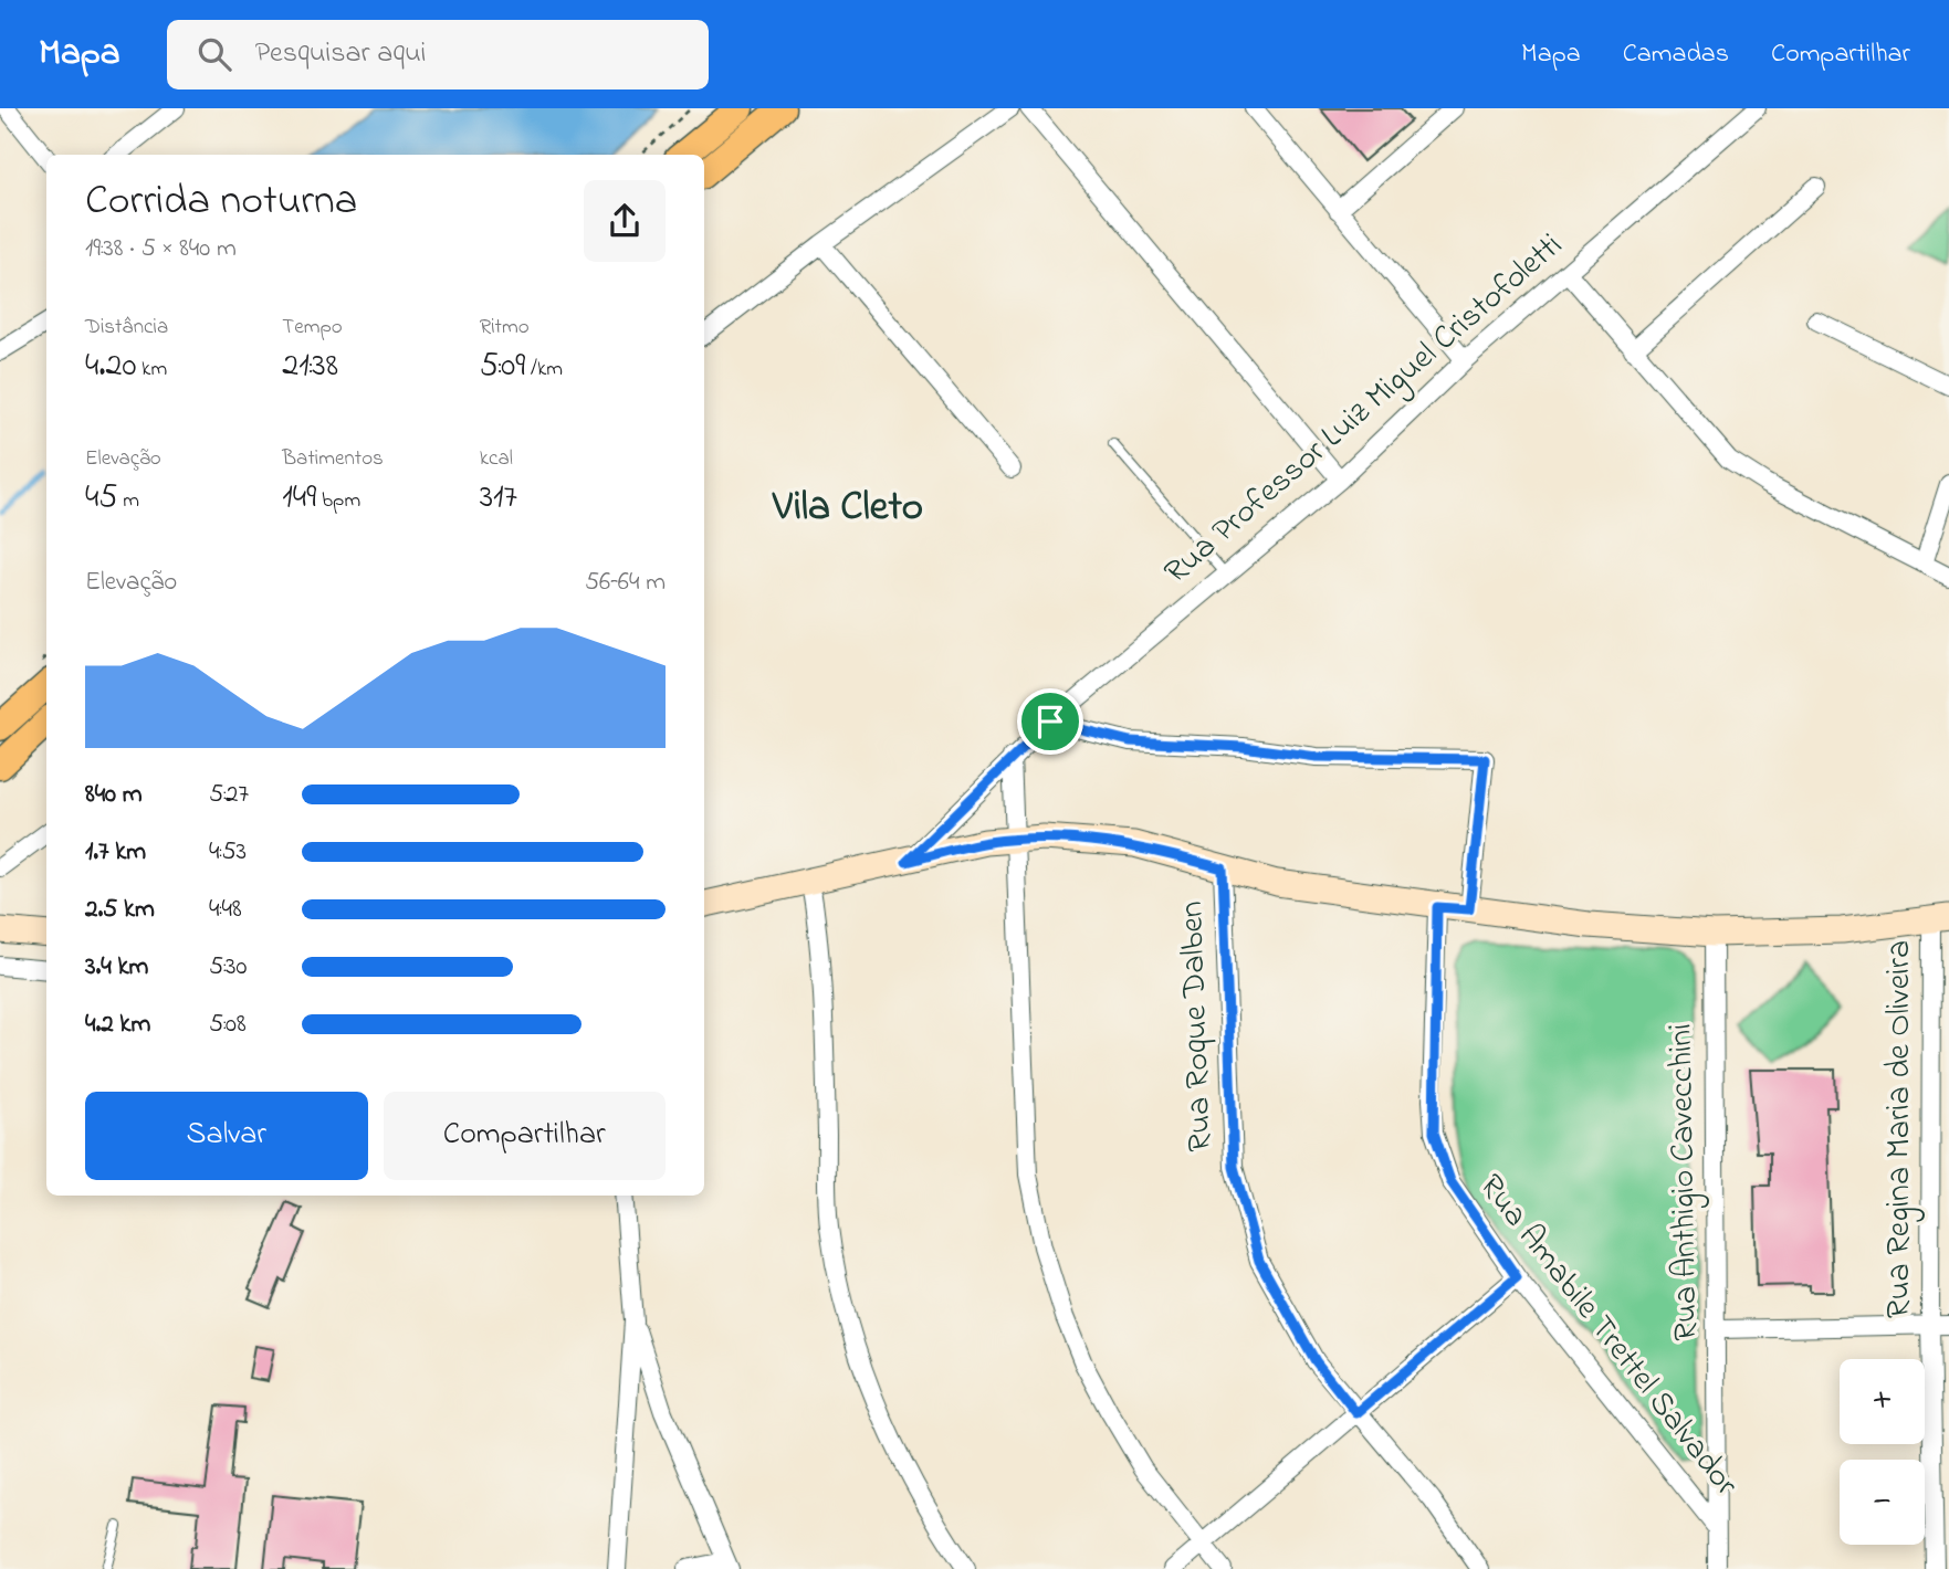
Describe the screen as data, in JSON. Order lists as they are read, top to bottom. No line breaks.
{"streets":{"street":["Rua Professor Luiz Miguel Cristofoletti","Rua Roque Dalben","Rua Regina Maria de Oliveira","Rua Anthigio Cavecchini","Rua Amabile Trettel Salvador"]},"crossings":[["Rua Anthigio Cavecchini","Rua Amabile Trettel Salvador"]],"districts":["Vila Cleto"],"page":{"header":"Mapa","search":"Pesquisar aqui","nav":["Mapa","Camadas","Compartilhar"],"heading":["Corrida noturna","19:38 · 5 × 840 m"],"stats":[["Distância","4.20 km"],["Tempo","21:38"],["Ritmo","5:09 /km"],["Elevação","45 m"],["Batimentos","149 bpm"],["kcal","317"]],"chart":["Elevação","56–64 m"],"list":[{"name":"840 m","note":"5:27"},{"name":"1.7 km","note":"4:53"},{"name":"2.5 km","note":"4:48"},{"name":"3.4 km","note":"5:30"},{"name":"4.2 km","note":"5:08"}],"buttons":["Salvar","Compartilhar"],"map_buttons":["+","−"]}}
